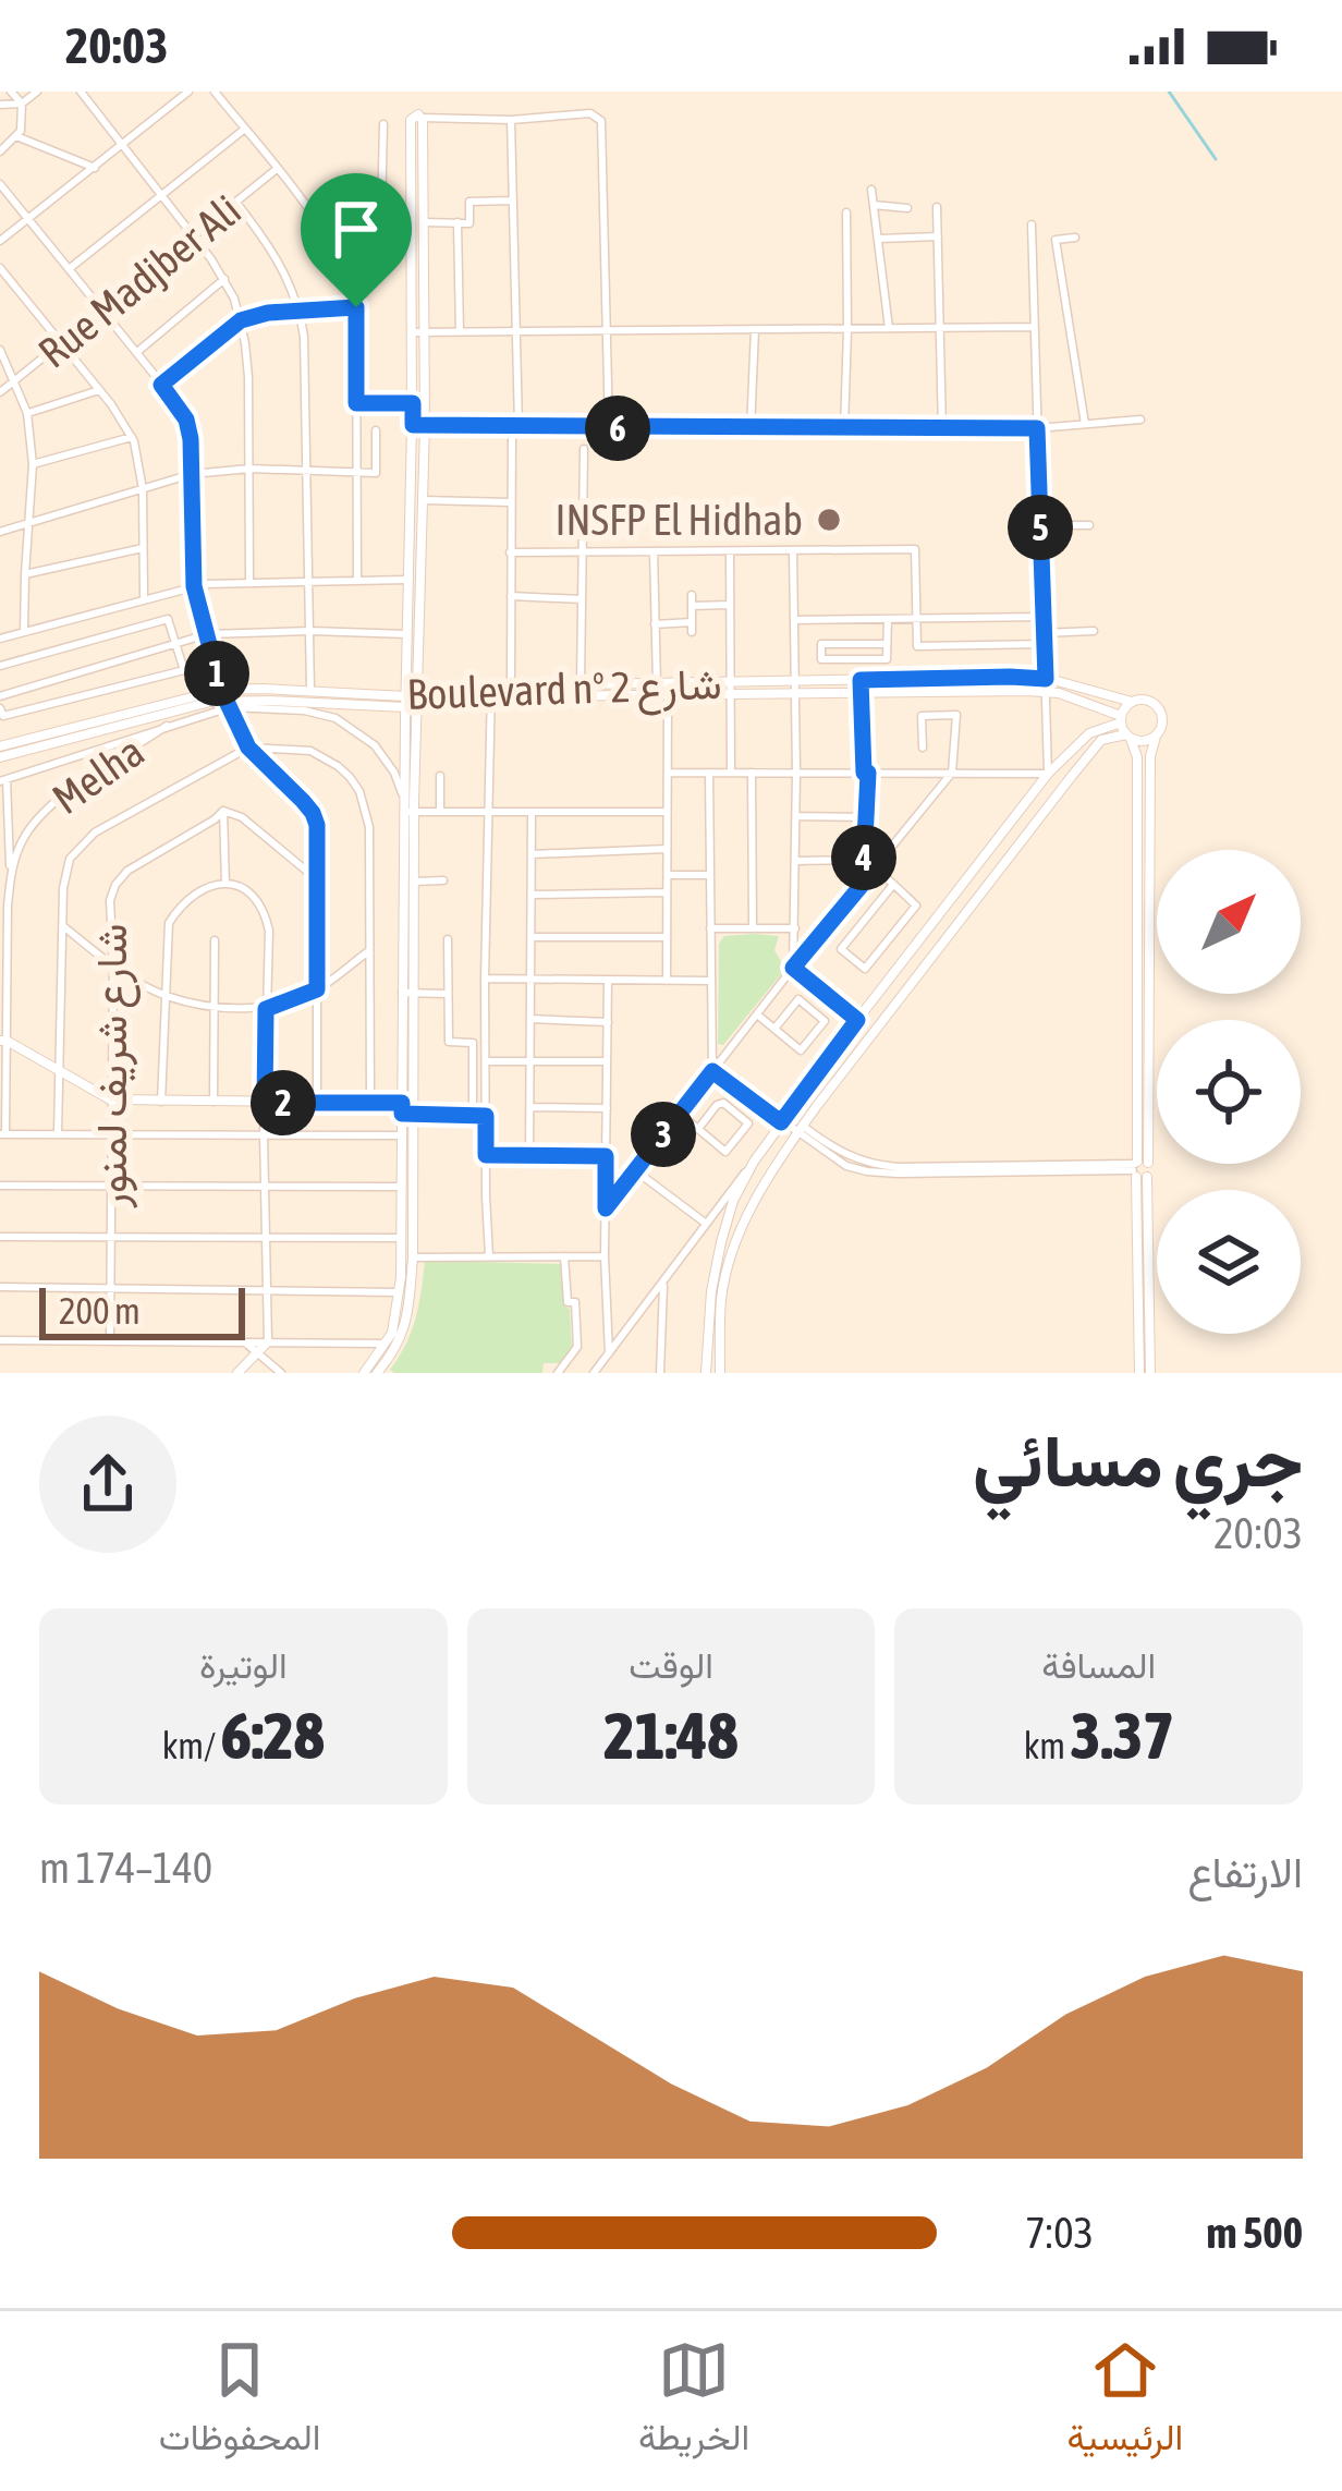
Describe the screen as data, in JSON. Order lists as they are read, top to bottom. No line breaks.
{"streets":{"street":["Rue Madjber Ali","Boulevard n° شارع 2","Melha","شارع شريف لمنور"]},"places":["INSFP El Hidhab"],"scale_bar":"200 m","north":"top right","page":{"status":"20:03","pins":["6","5","1","4","2","3"],"scale":"200 m","heading":["جري مسائي","20:03"],"stats":[["المسافة","3.37 km"],["الوقت","21:48"],["الوتيرة","6:28 /km"]],"chart":["الارتفاع","140–174 m"],"list":[{"name":"500 m","note":"7:03"}],"tabs":["الرئيسية","الخريطة","المحفوظات"]}}
